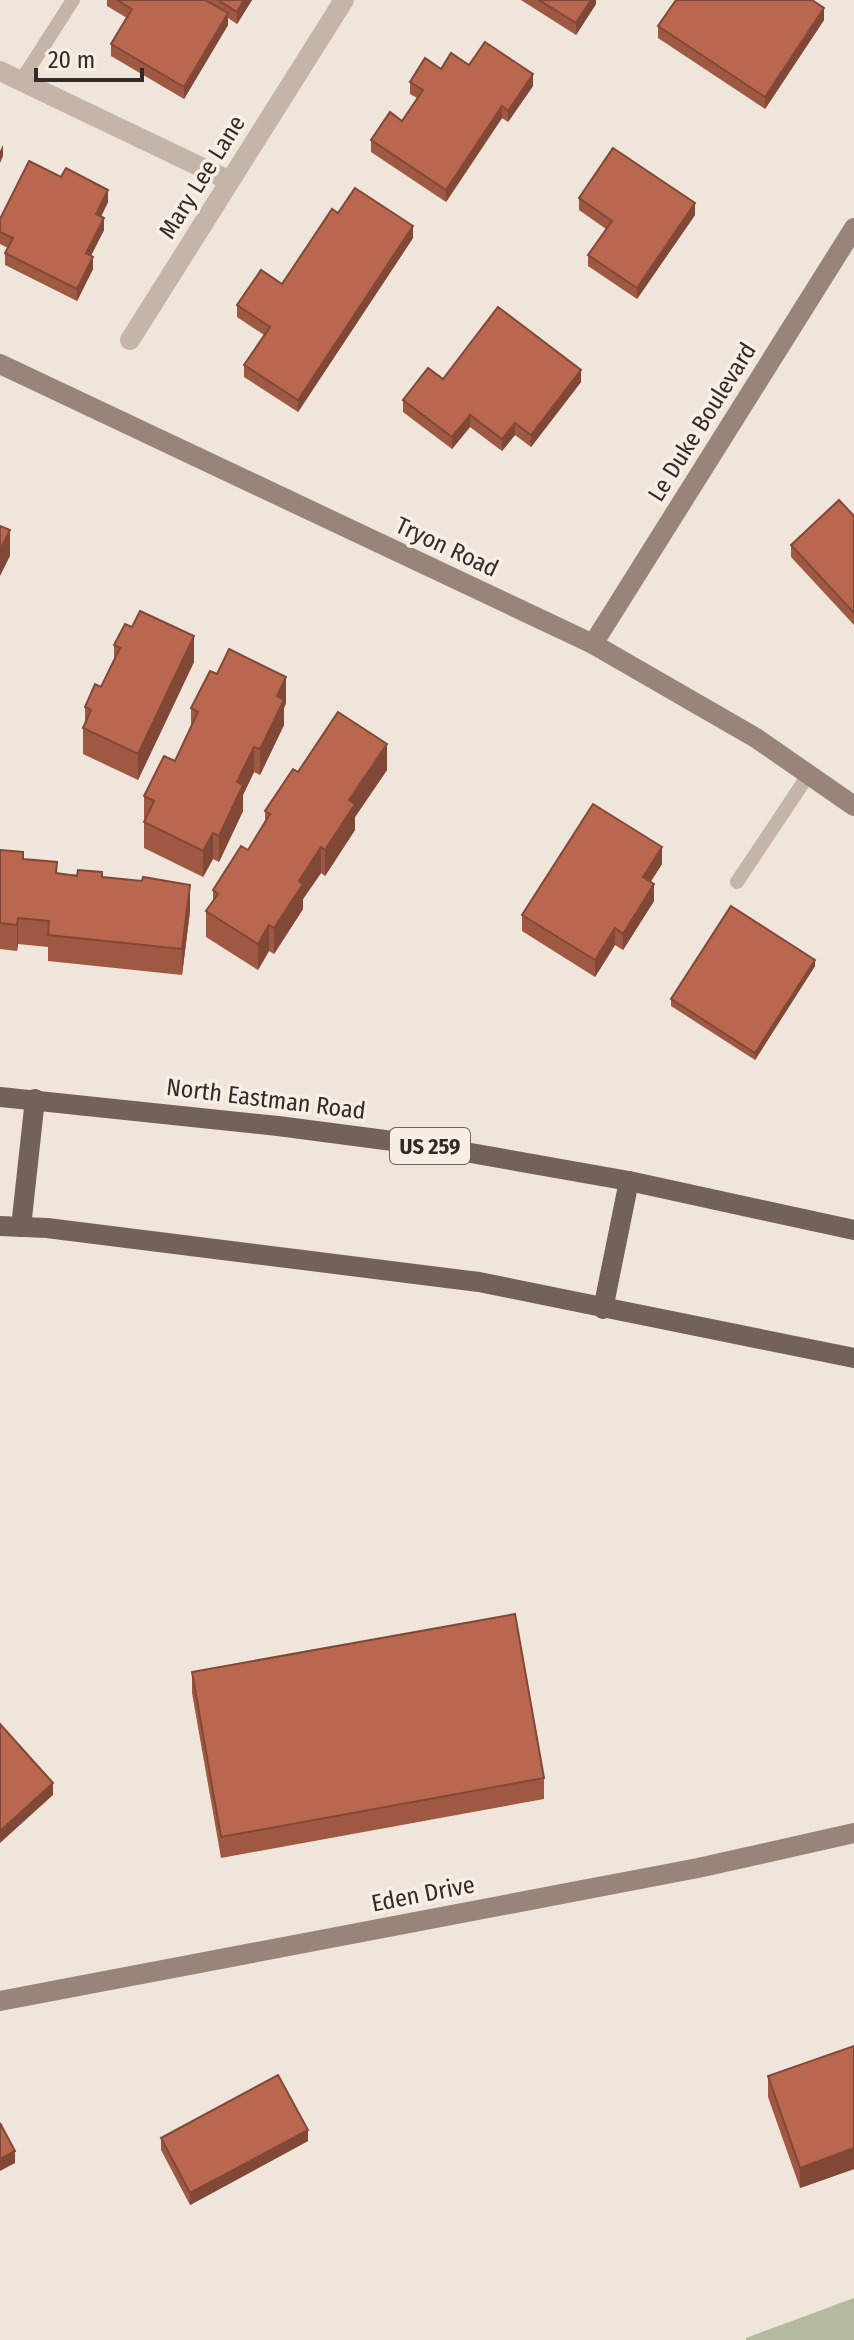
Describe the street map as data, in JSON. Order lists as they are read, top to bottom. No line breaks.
{"streets":{"main road":["North Eastman Road","US 259"],"street":["Mary Lee Lane","Le Duke Boulevard","Tryon Road","Eden Drive"]},"crossings":[["Le Duke Boulevard","Tryon Road"]],"scale_bar":"20 m"}
